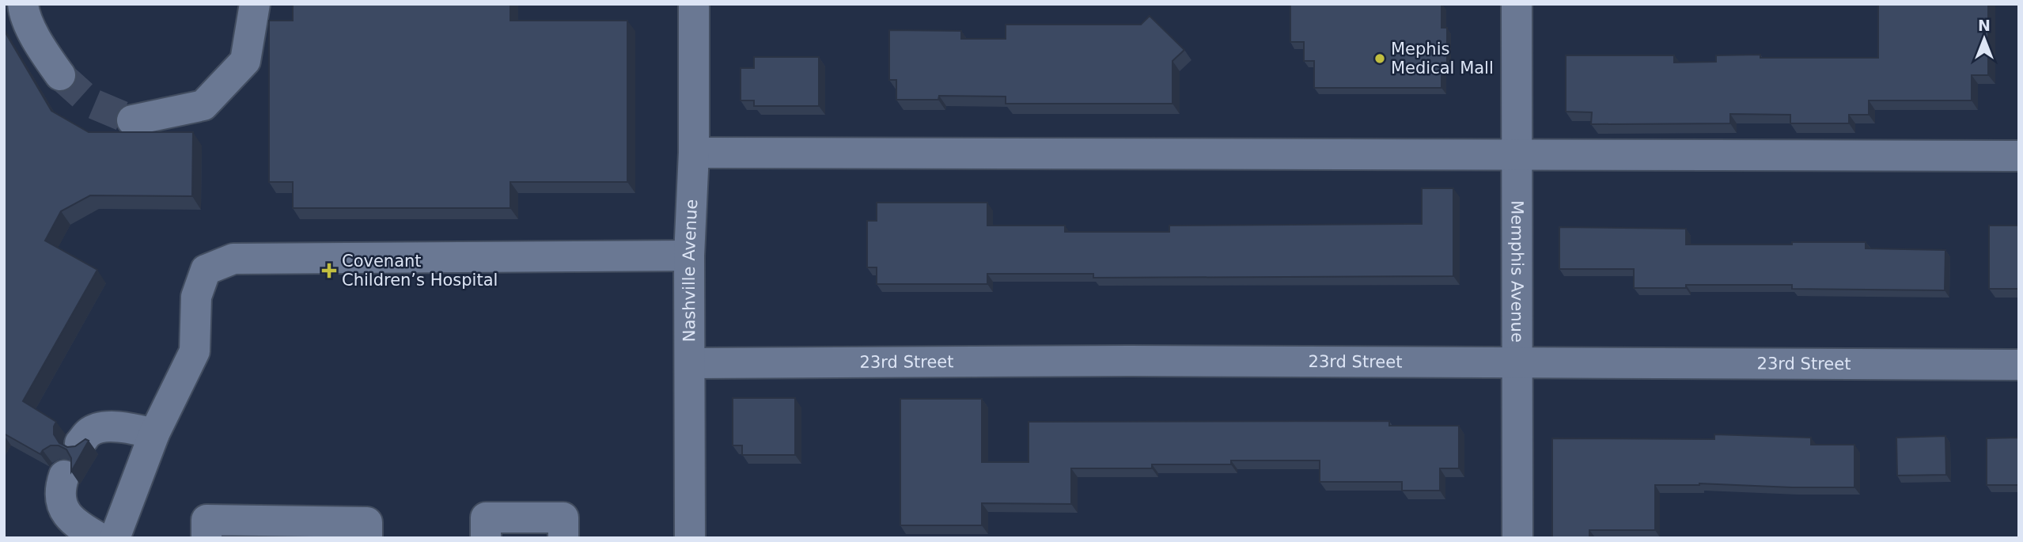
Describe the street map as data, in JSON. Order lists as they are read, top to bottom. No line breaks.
{"streets":{"street":["Nashville Avenue","Memphis Avenue","23rd Street"]},"crossings":[["Nashville Avenue","23rd Street"],["Memphis Avenue","23rd Street"]],"places":{"other":["Mephis Medical Mall"],"health":["Covenant Children’s Hospital"]},"north":"top"}
